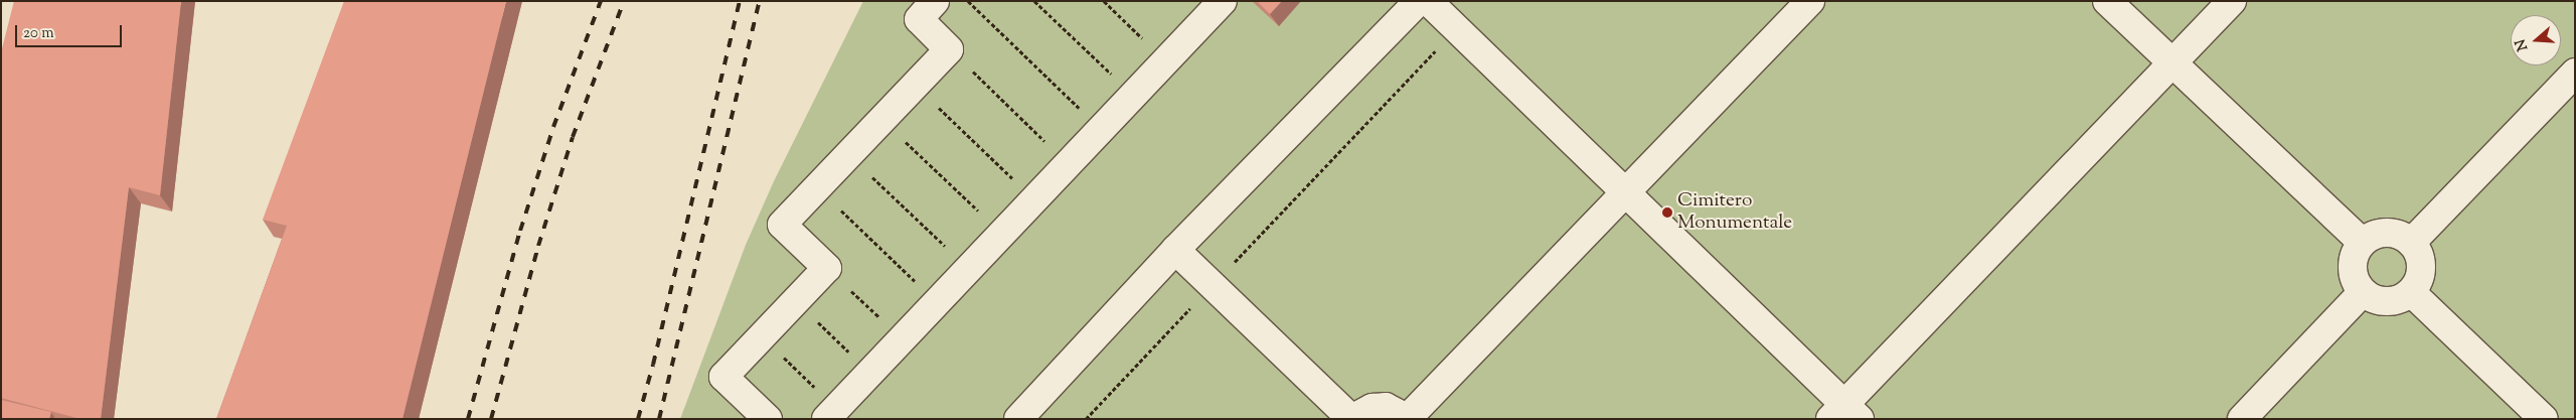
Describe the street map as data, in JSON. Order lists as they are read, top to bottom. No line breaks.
{"places":["Cimitero Monumentale"],"scale_bar":"20 m","north":"left"}
